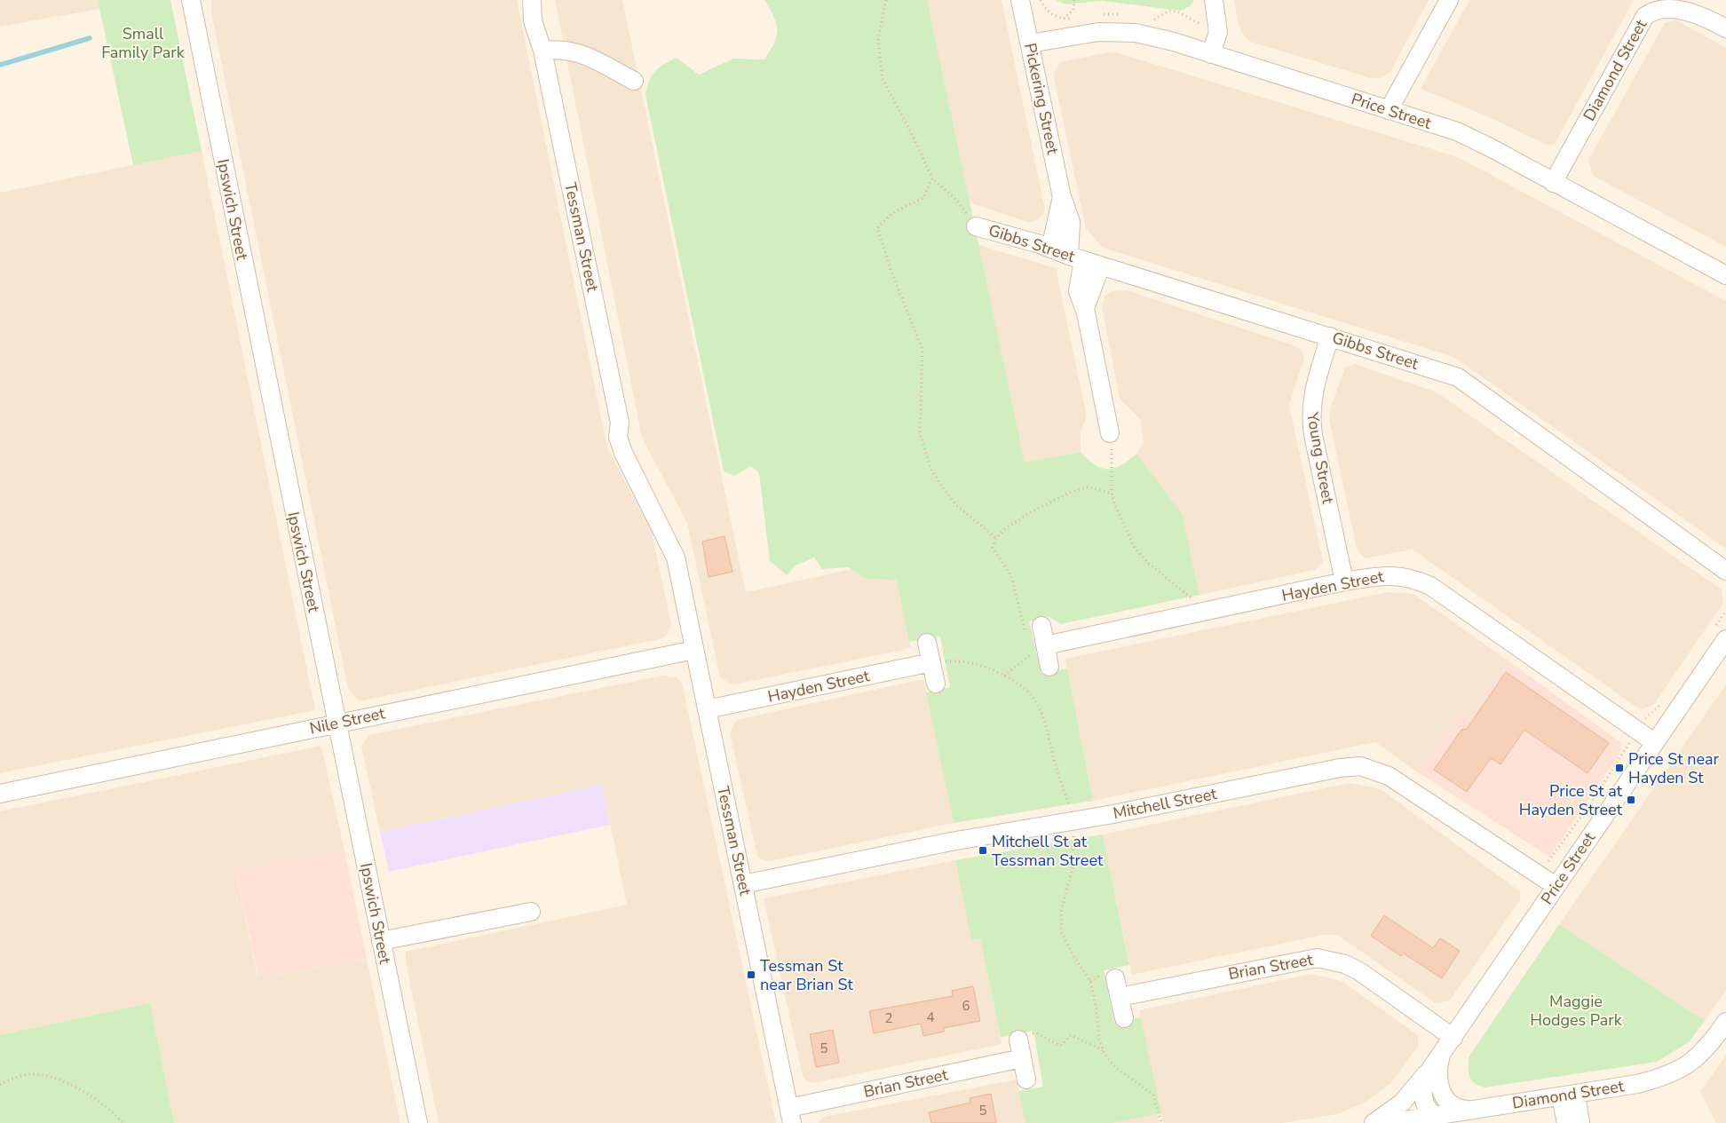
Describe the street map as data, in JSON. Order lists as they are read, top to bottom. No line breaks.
{"streets":{"street":["Diamond Street","Pickering Street","Price Street","Ipswich Street","Tessman Street","Gibbs Street","Young Street","Hayden Street","Nile Street","Mitchell Street","Brian Street"]},"crossings":[["Diamond Street","Price Street"],["Pickering Street","Price Street"],["Pickering Street","Gibbs Street"],["Price Street","Hayden Street"],["Price Street","Mitchell Street"],["Price Street","Brian Street"],["Ipswich Street","Nile Street"],["Tessman Street","Hayden Street"],["Tessman Street","Nile Street"],["Tessman Street","Mitchell Street"],["Tessman Street","Brian Street"],["Gibbs Street","Young Street"],["Young Street","Hayden Street"]],"parks":["Small Family Park","Maggie Hodges Park"],"places":{"transit":["Price St near Hayden St","Price St at Hayden Street","Mitchell St at Tessman Street","Tessman St near Brian St"]},"house_numbers":["6","4","2","5","5"]}
